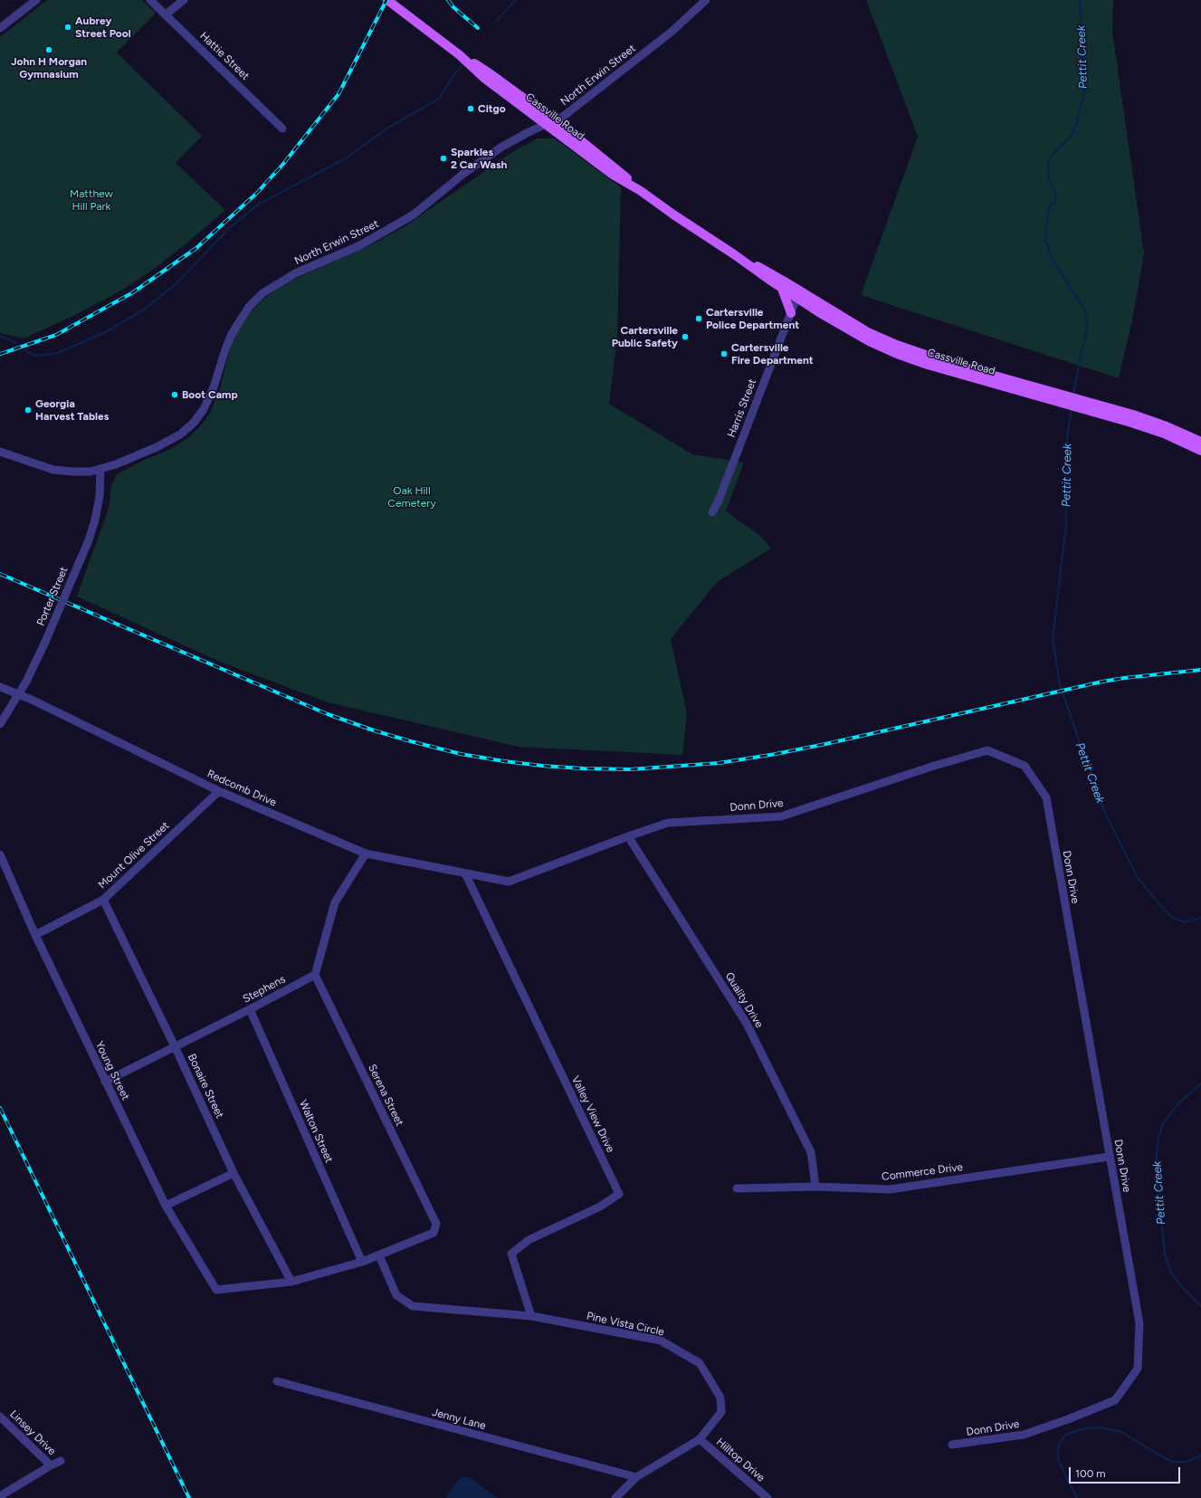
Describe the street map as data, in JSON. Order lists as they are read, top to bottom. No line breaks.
{"streets":{"main road":["Cassville Road"],"street":["Hattie Street","North Erwin Street","Harris Street","Porter Street","Redcomb Drive","Donn Drive","Mount Olive Street","Stephens","Quality Drive","Young Street","Bonaire Street","Serena Street","Valley View Drive","Walton Street","Commerce Drive","Pine Vista Circle","Jenny Lane","Linsey Drive","Hilltop Drive"]},"crossings":[["North Erwin Street","Cassville Road"],["North Erwin Street","Porter Street"],["Cassville Road","Harris Street"],["Porter Street","Redcomb Drive"],["Redcomb Drive","Donn Drive"],["Redcomb Drive","Mount Olive Street"],["Redcomb Drive","Valley View Drive"],["Donn Drive","Quality Drive"],["Donn Drive","Valley View Drive"],["Donn Drive","Commerce Drive"],["Mount Olive Street","Young Street"],["Mount Olive Street","Bonaire Street"],["Stephens","Young Street"],["Stephens","Bonaire Street"],["Stephens","Serena Street"],["Stephens","Walton Street"],["Quality Drive","Commerce Drive"],["Young Street","Bonaire Street"],["Serena Street","Pine Vista Circle"],["Valley View Drive","Pine Vista Circle"],["Pine Vista Circle","Jenny Lane"],["Pine Vista Circle","Hilltop Drive"]],"water":["Pettit Creek"],"parks":["Matthew Hill Park","Oak Hill Cemetery"],"places":["Aubrey Street Pool","John H Morgan Gymnasium","Citgo","Sparkles 2 Car Wash","Cartersville Police Department","Cartersville Public Safety","Cartersville Fire Department","Boot Camp","Georgia Harvest Tables"],"scale_bar":"100 m"}
